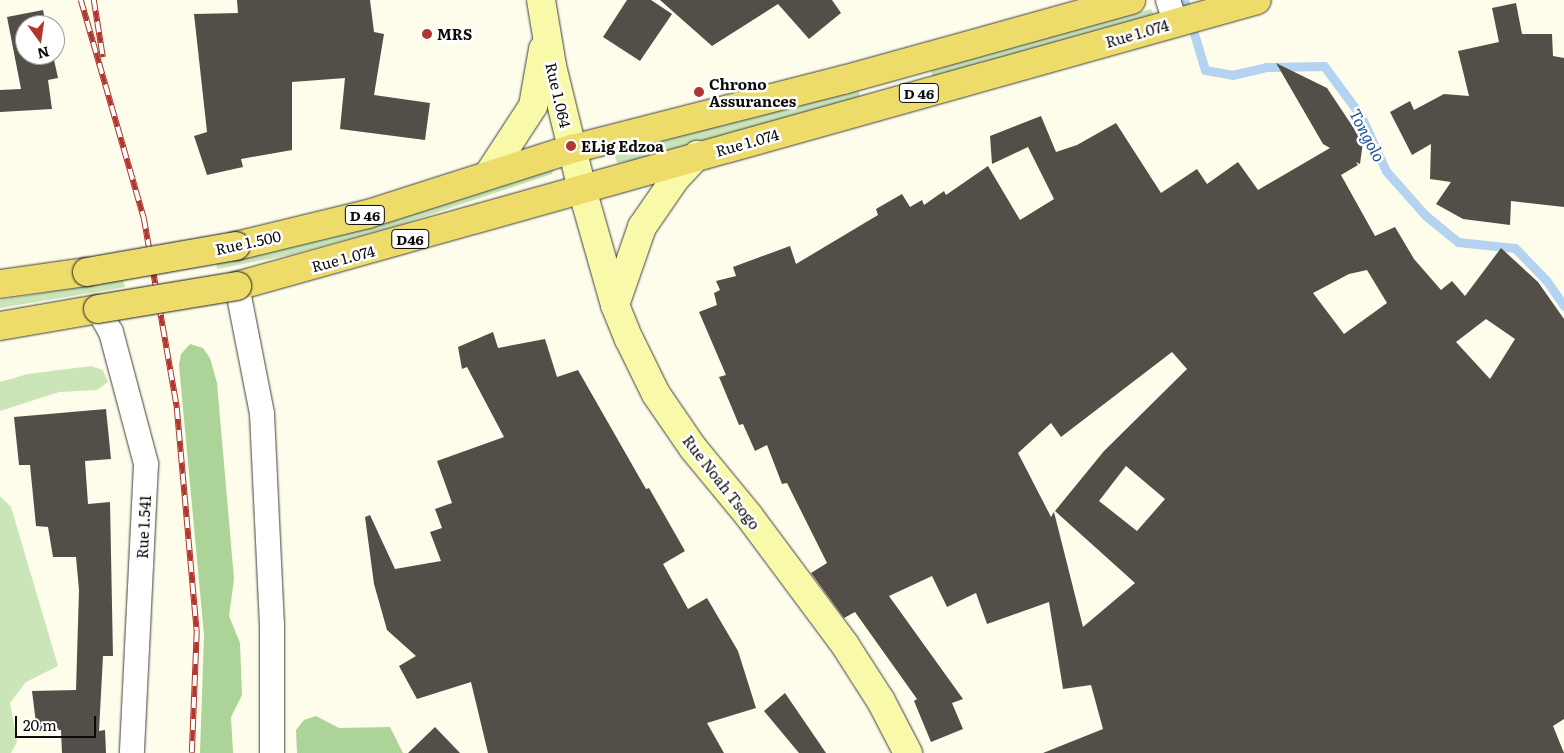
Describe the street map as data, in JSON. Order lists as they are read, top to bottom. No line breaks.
{"streets":{"main road":["Rue 1.074","D 46","Rue 1.064","D46","Rue 1.500","Rue Noah Tsogo"],"street":["Rue 1.541"]},"crossings":[["Rue 1.074","Rue 1.064"],["Rue 1.074","D46"],["Rue 1.074","Rue Noah Tsogo"],["D 46","Rue 1.064"],["D 46","Rue 1.500"],["Rue 1.064","Rue Noah Tsogo"],["D46","Rue 1.541"]],"water":["Tongolo"],"places":["MRS","Chrono Assurances","ELig Edzoa"],"scale_bar":"20 m","north":"bottom"}
